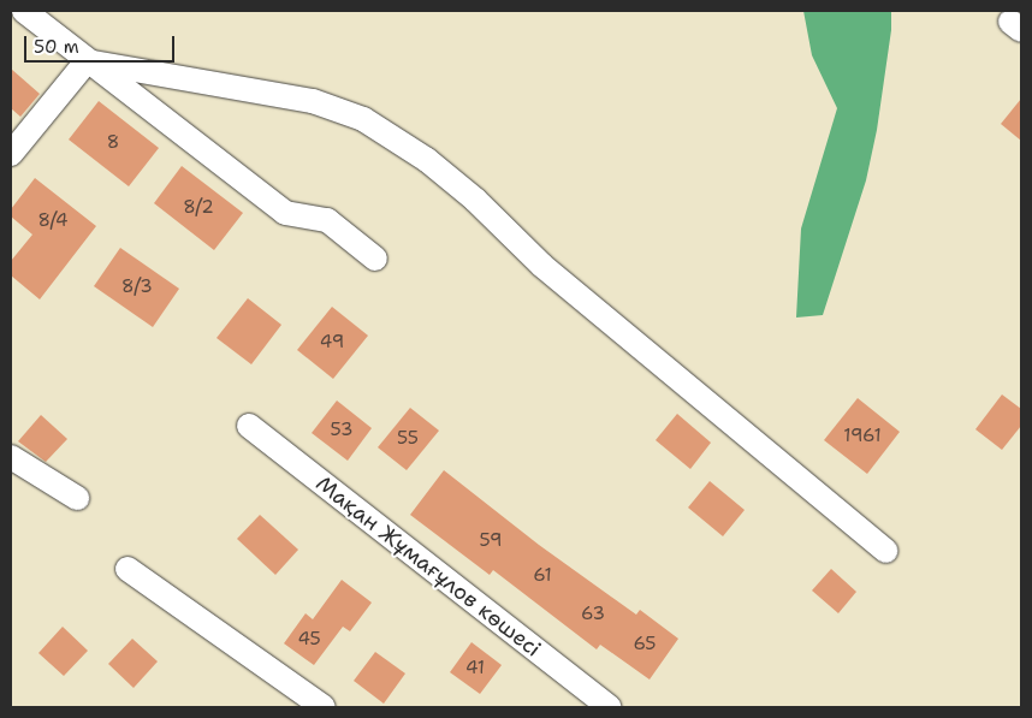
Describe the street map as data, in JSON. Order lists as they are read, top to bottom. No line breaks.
{"streets":{"street":["Мақан Жұмағұлов көшесі"]},"house_numbers":["8","8/2","8/4","8/3","49","53","1961","55","59","61","63","45","65","41"],"scale_bar":"50 m"}
